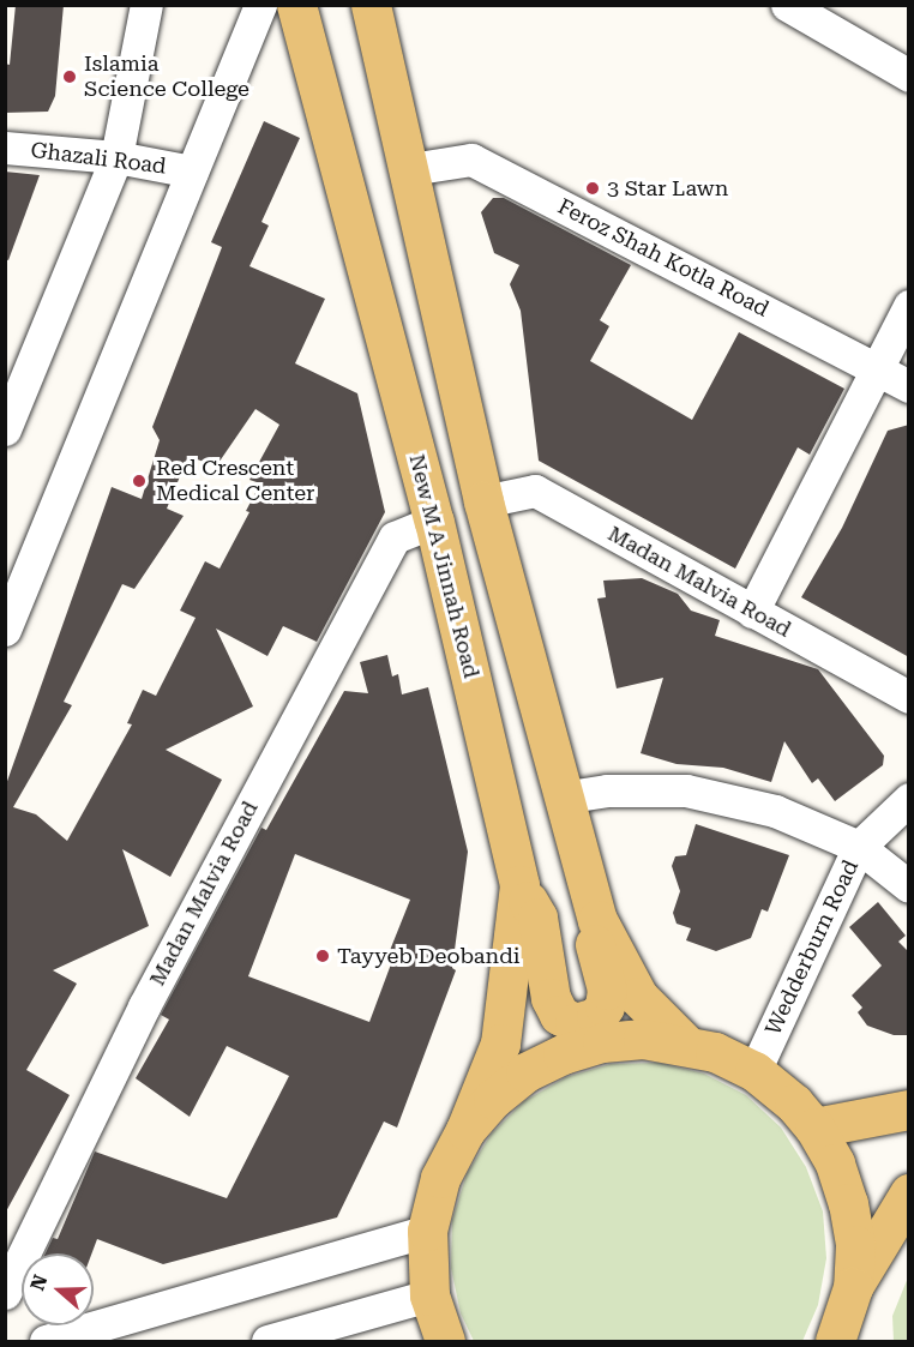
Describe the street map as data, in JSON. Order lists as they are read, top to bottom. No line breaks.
{"streets":{"main road":["New M A Jinnah Road"],"street":["Ghazali Road","Feroz Shah Kotla Road","Madan Malvia Road","Wedderburn Road"]},"crossings":[["New M A Jinnah Road","Madan Malvia Road"]],"places":["Islamia Science College","3 Star Lawn","Red Crescent Medical Center","Tayyeb Deobandi"],"north":"left"}
